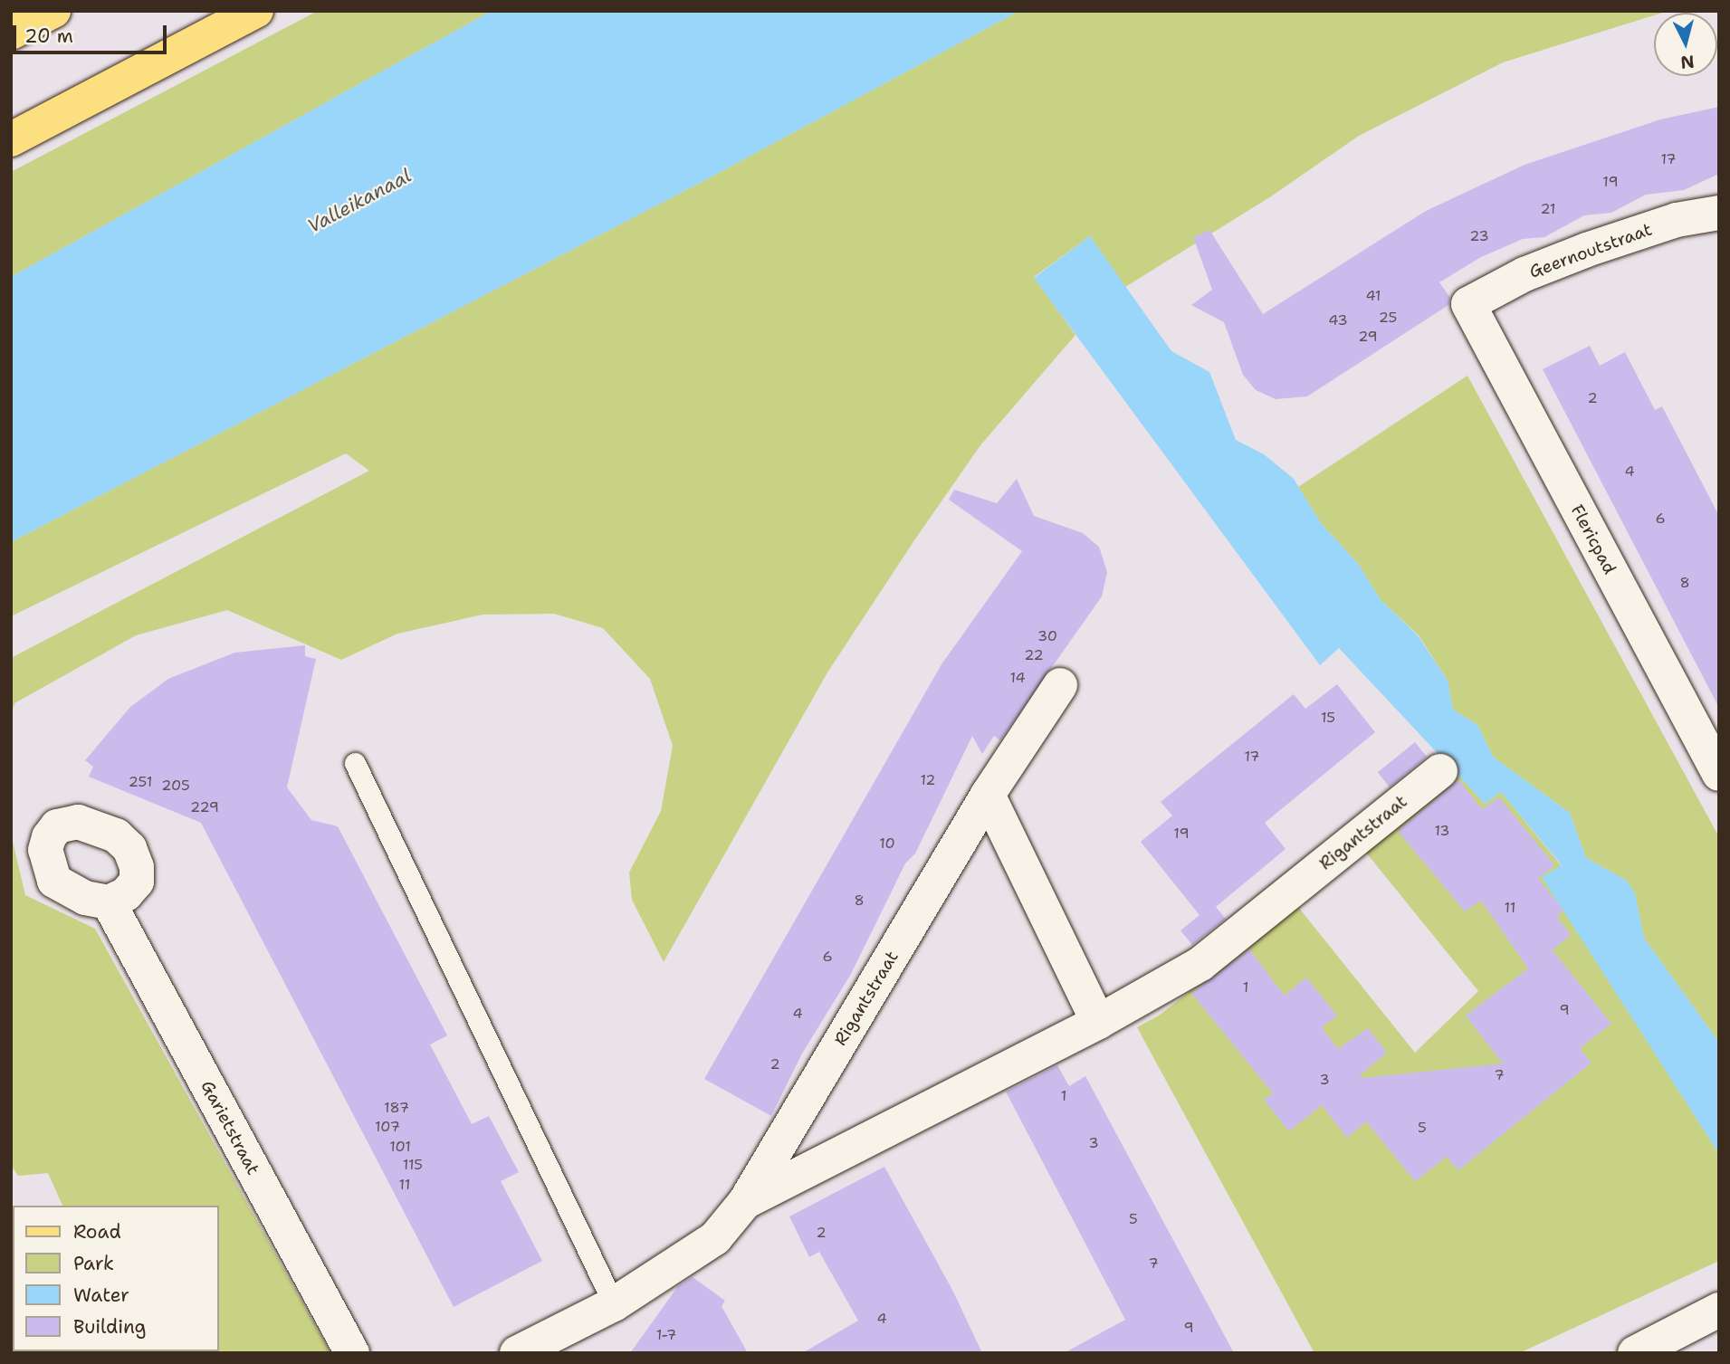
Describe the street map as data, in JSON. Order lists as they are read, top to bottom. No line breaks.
{"streets":{"street":["Geernoutstraat","Flericpad","Rigantstraat","Garietstraat"]},"crossings":[["Geernoutstraat","Flericpad"]],"water":["Valleikanaal"],"house_numbers":["17","19","21","23","41","25","43","29","2","4","6","8","30","22","14","15","17","12","251","205","229","13","19","10","8","11","6","1","9","4","2","7","3","1","187","107","5","3","101","115","11","5","2","7","4","9","1-7"],"legend":["Road","Park","Water","Building"],"scale_bar":"20 m","north":"bottom"}
